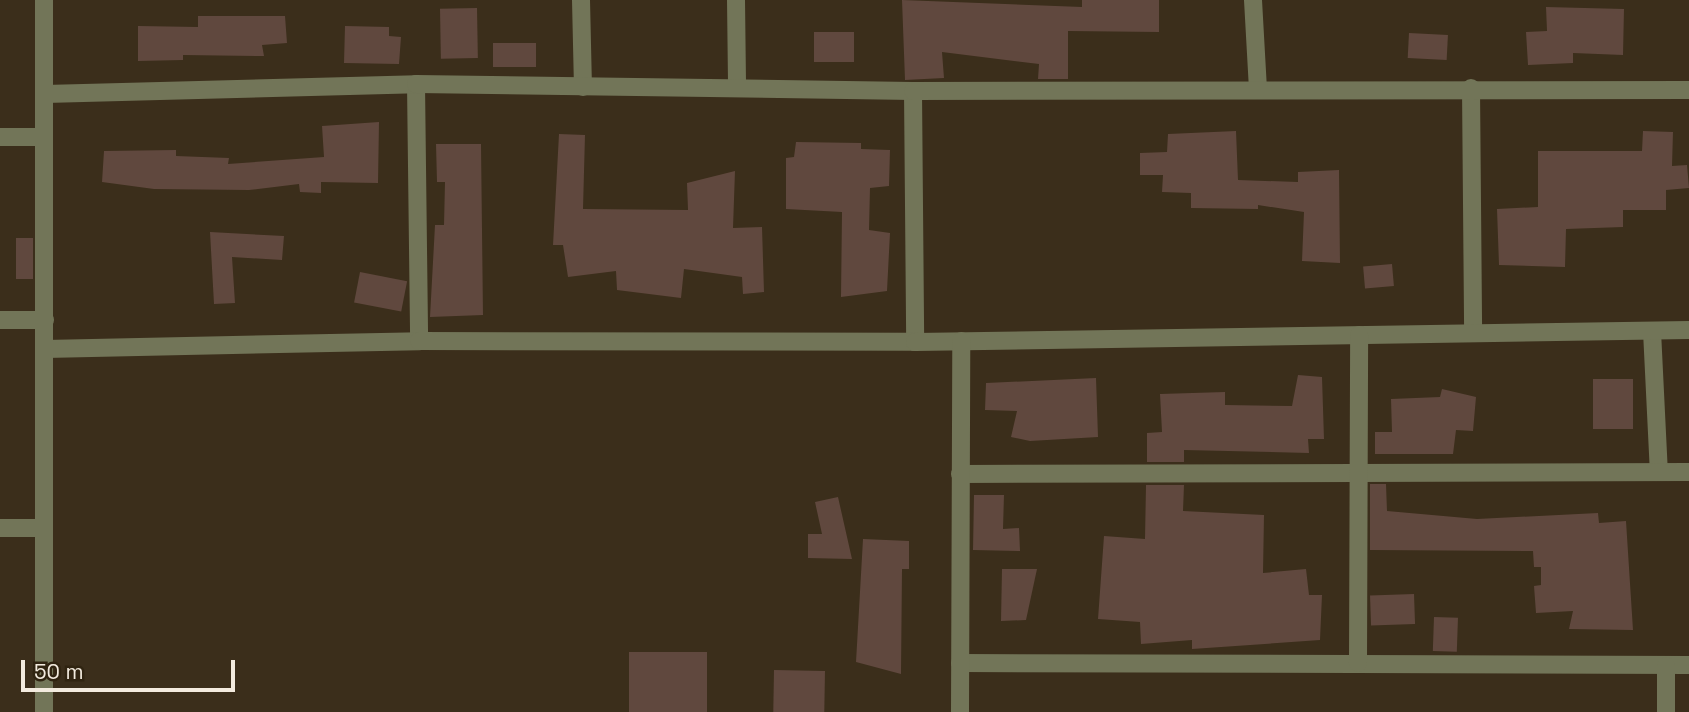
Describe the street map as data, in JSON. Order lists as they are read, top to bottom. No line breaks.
{"scale_bar":"50 m"}
